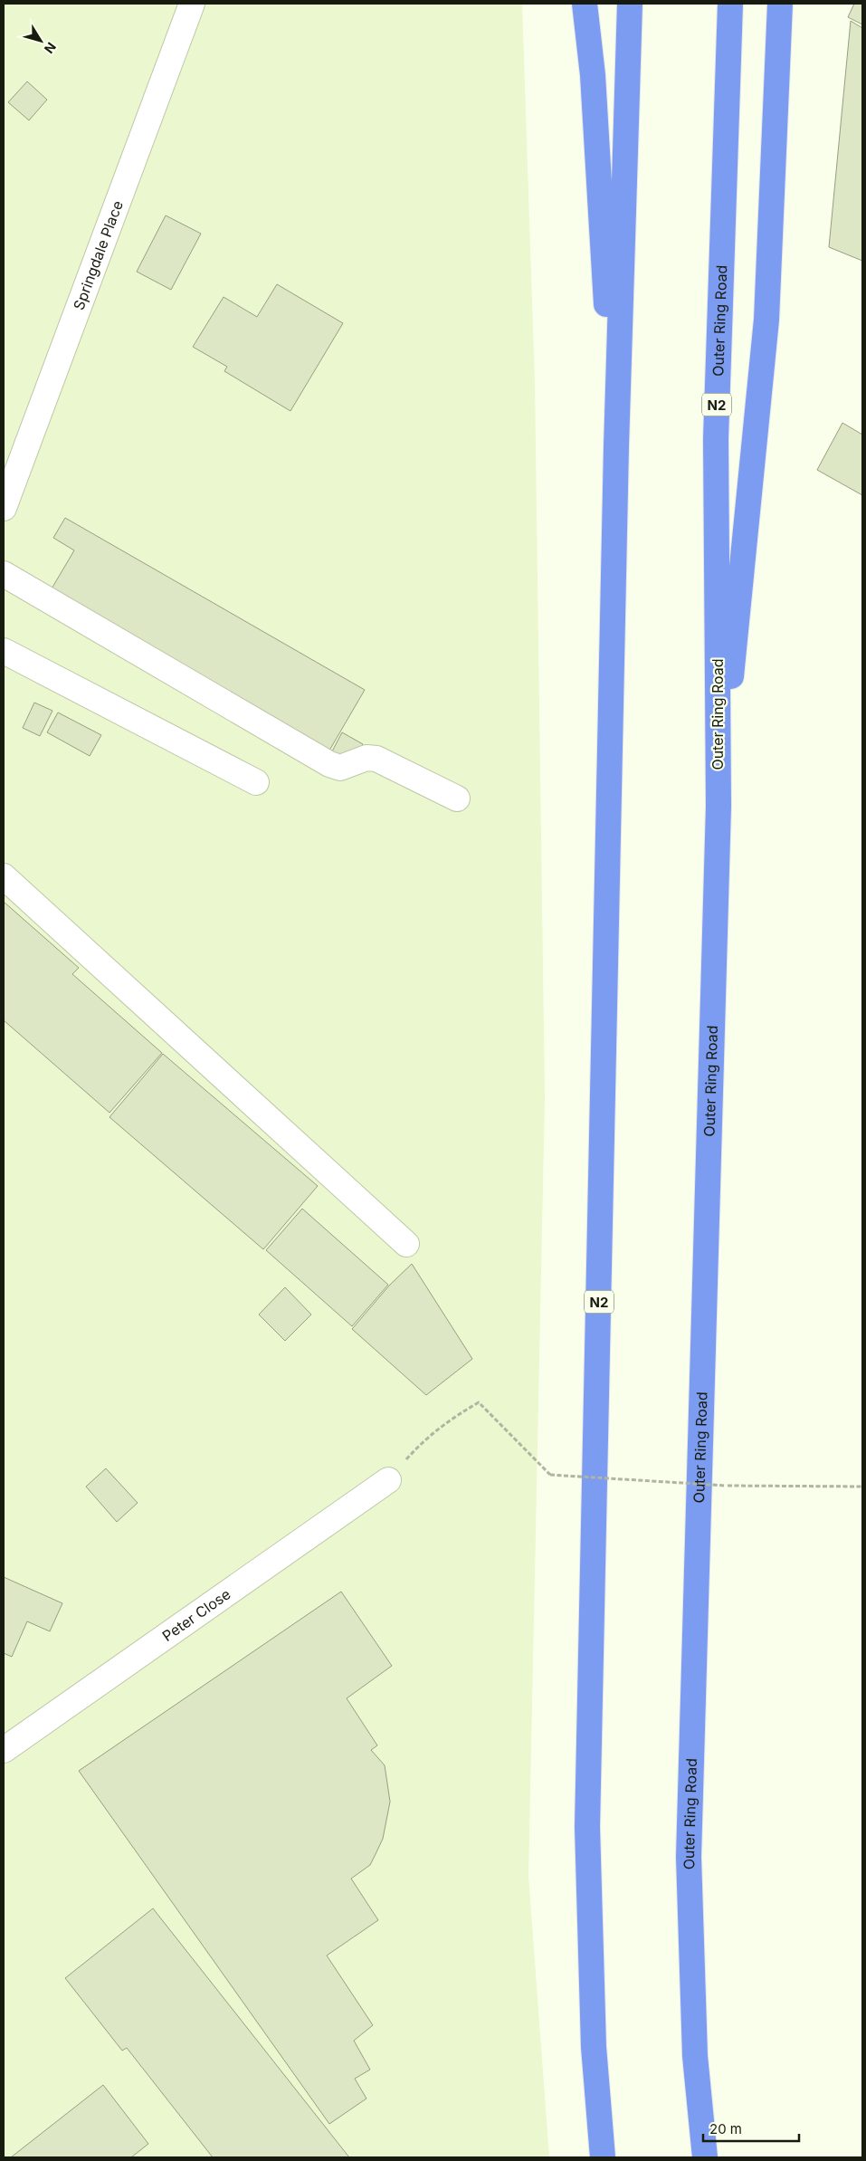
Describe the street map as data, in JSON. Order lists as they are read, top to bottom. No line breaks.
{"streets":{"highway":["Outer Ring Road","N2"],"lane":["Springdale Place","Peter Close"]},"scale_bar":"20 m","north":"bottom right"}
